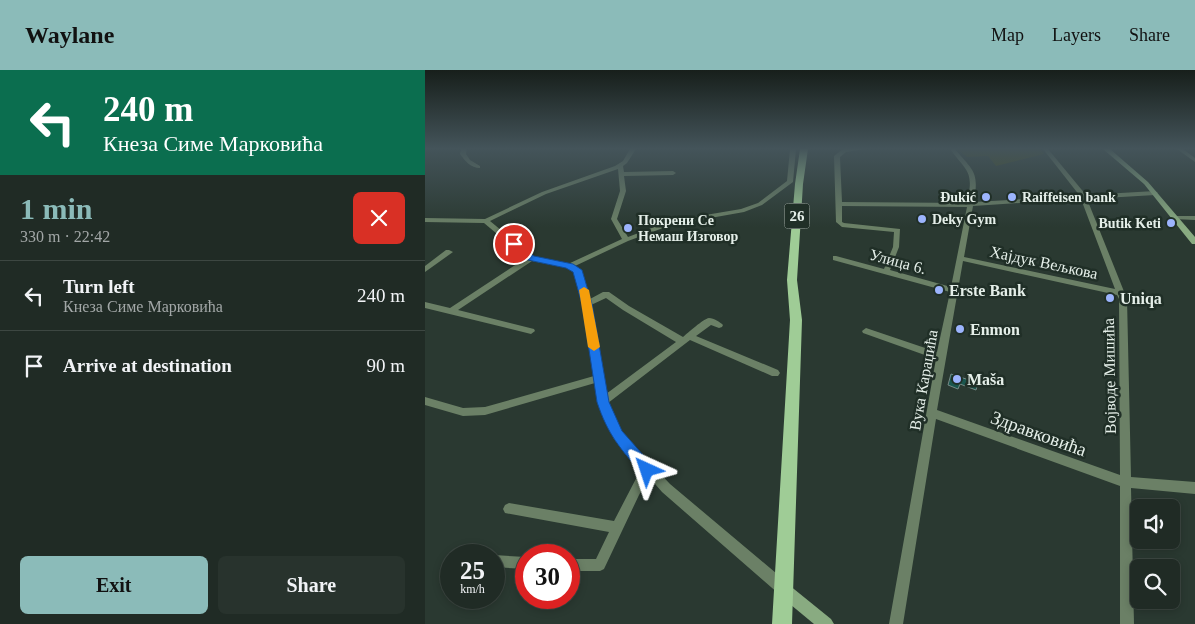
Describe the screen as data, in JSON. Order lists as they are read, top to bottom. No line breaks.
{"streets":{"main road":["26"],"street":["Улица 6.","Хајдук Вељкова","Војводе Мишића","Вука Караџића","Здравковића"]},"crossings":[["Улица 6.","Вука Караџића"],["Хајдук Вељкова","Војводе Мишића"],["Хајдук Вељкова","Вука Караџића"],["Војводе Мишића","Здравковића"],["Вука Караџића","Здравковића"]],"places":["Đukić","Raiffeisen bank","Deky Gym","Butik Keti","Покрени Се Немаш Изговор","Erste Bank","Uniqa","Enmon","Maša"],"page":{"header":"Waylane","nav":["Map","Layers","Share"],"turn":["240 m","Кнеза Симе Марковића"],"heading":["1 min","330 m · 22:42"],"list":[{"name":"Turn left","note":"Кнеза Симе Марковића","value":"240 m"},{"name":"Arrive at destination","value":"90 m"}],"speed":"25 km/h","limit":"30","buttons":["Exit","Share"]}}
